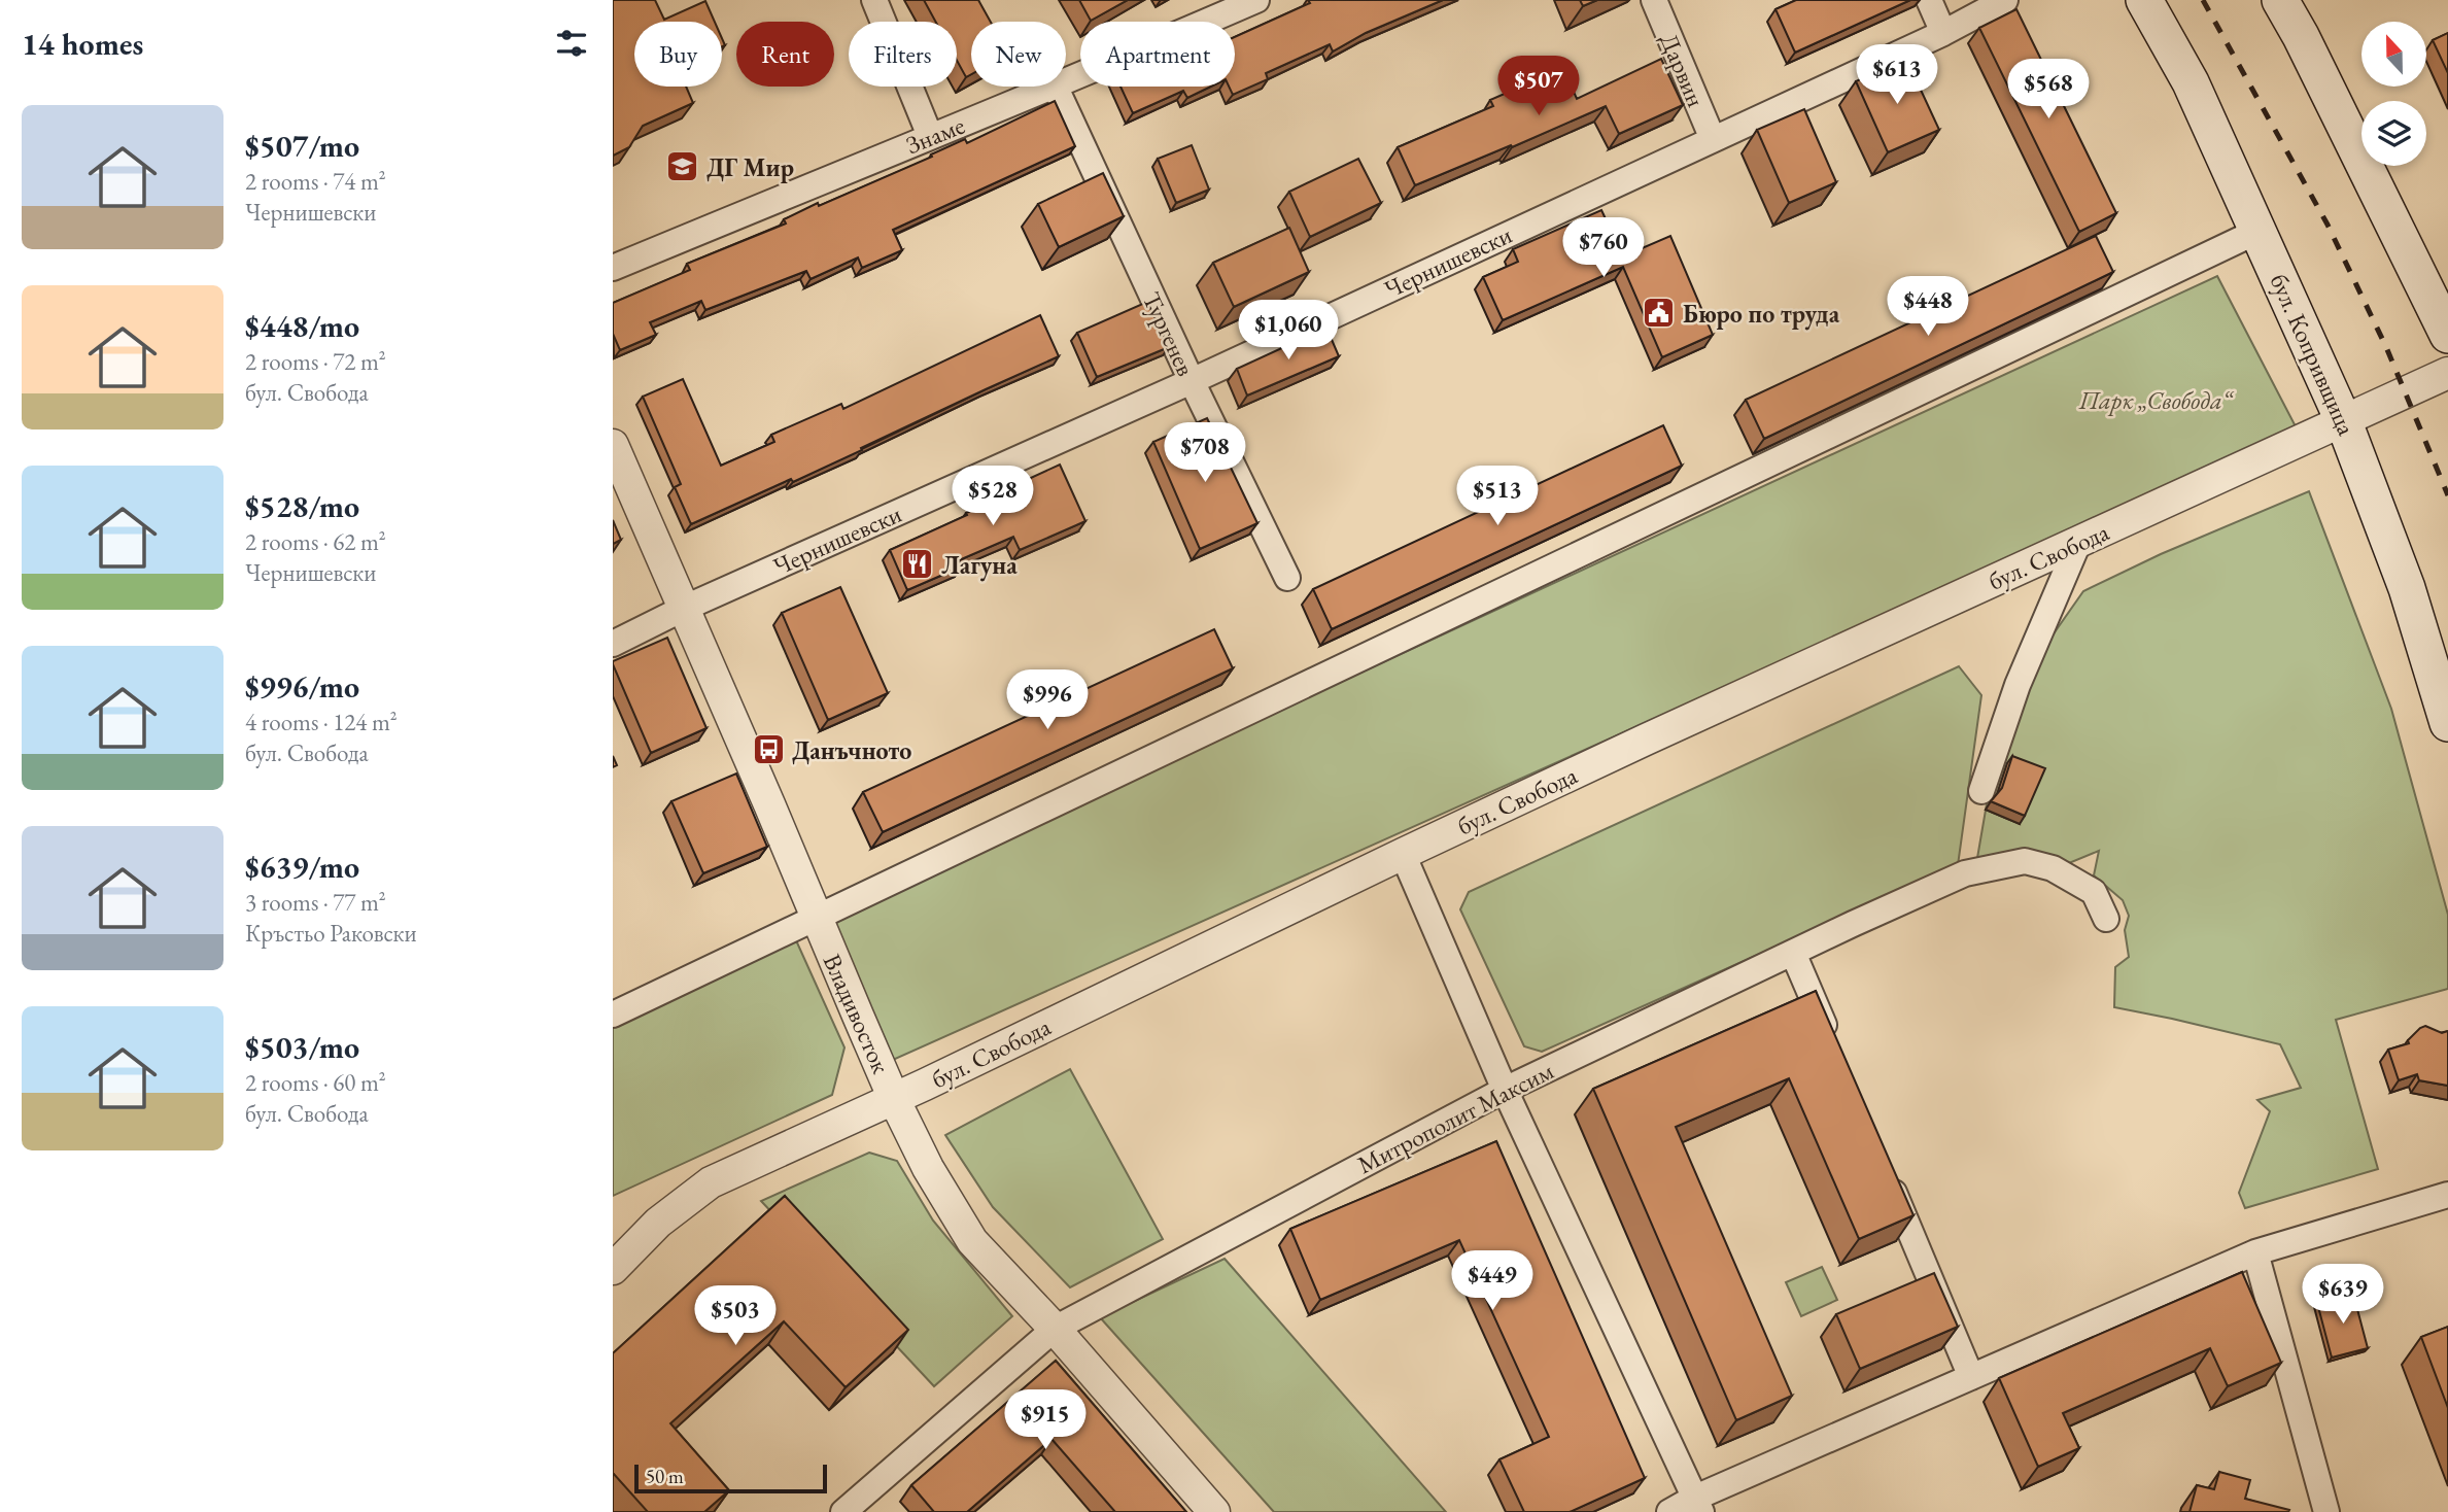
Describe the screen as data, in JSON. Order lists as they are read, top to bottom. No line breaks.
{"streets":{"main road":["бул. Копривщица"],"street":["Дарвин","Знаме","Чернишевски","Тургенев","бул. Свобода","Владивосток","Митрополит Максим"]},"crossings":[["Дарвин","Чернишевски"],["Знаме","Тургенев"],["Чернишевски","Тургенев"],["Чернишевски","Владивосток"],["бул. Копривщица","бул. Свобода"],["бул. Свобода","Владивосток"],["Владивосток","Митрополит Максим"]],"parks":["Парк „Свобода“"],"places":{"school or university":["ДГ Мир"],"public building":["Бюро по труда"],"restaurant":["Лагуна"],"bus stop":["Данъчното"]},"scale_bar":"50 m","north":"top","page":{"heading":"14 homes","chip":["Buy","Rent","Filters","New","Apartment"],"price":["$613","$507","$568","$760","$448","$1,060","$708","$528","$513","$996","$449","$639","$503","$915"],"list":[{"name":"$507/mo","note":"2 rooms · 74 m² · Чернишевски"},{"name":"$448/mo","note":"2 rooms · 72 m² · бул. Свобода"},{"name":"$528/mo","note":"2 rooms · 62 m² · Чернишевски"},{"name":"$996/mo","note":"4 rooms · 124 m² · бул. Свобода"},{"name":"$639/mo","note":"3 rooms · 77 m² · Кръстьо Раковски"},{"name":"$503/mo","note":"2 rooms · 60 m² · бул. Свобода"}],"scale":"50 m"}}
